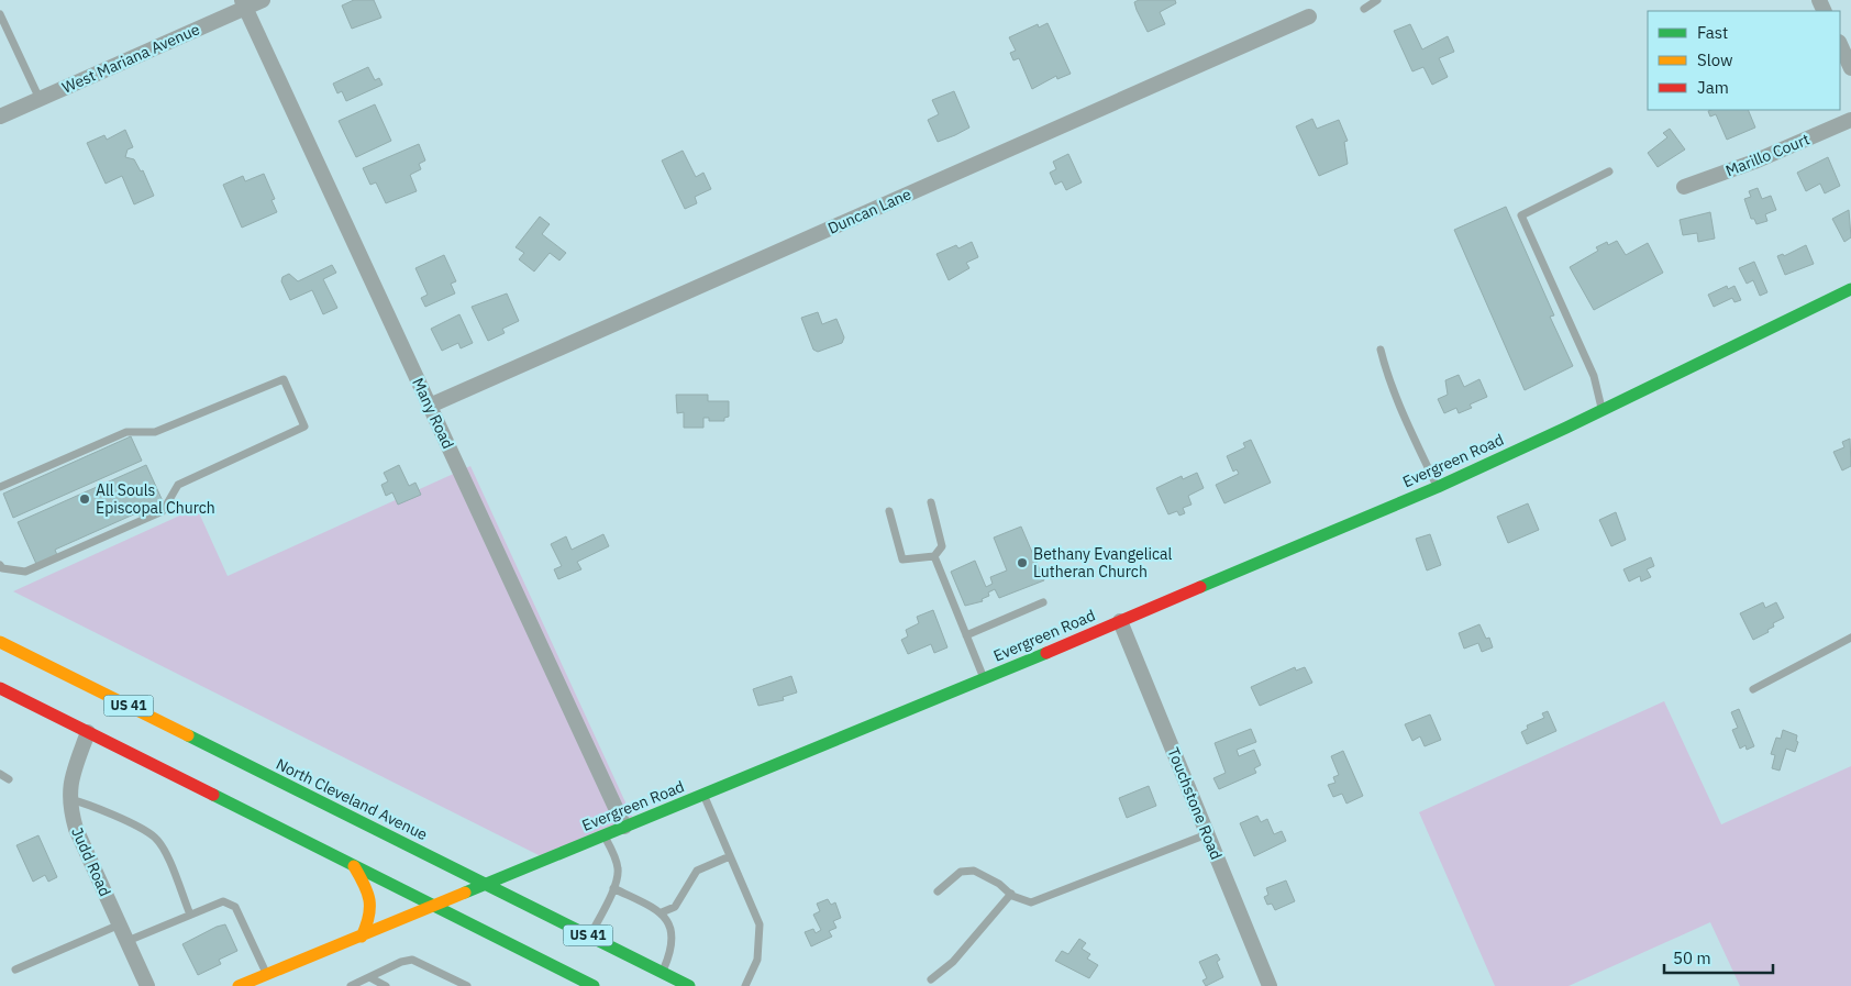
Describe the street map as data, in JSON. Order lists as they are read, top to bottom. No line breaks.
{"streets":{"street":["West Mariana Avenue","Marillo Court","Duncan Lane","Many Road","Evergreen Road","US 41","North Cleveland Avenue","Touchstone Road","Judd Road"]},"crossings":[["West Mariana Avenue","Many Road"],["Duncan Lane","Many Road"],["Many Road","Evergreen Road"],["Evergreen Road","US 41"],["Evergreen Road","North Cleveland Avenue"],["Evergreen Road","Touchstone Road"],["US 41","Judd Road"]],"places":["All Souls Episcopal Church","Bethany Evangelical Lutheran Church"],"legend":["Fast","Slow","Jam"],"scale_bar":"50 m"}
